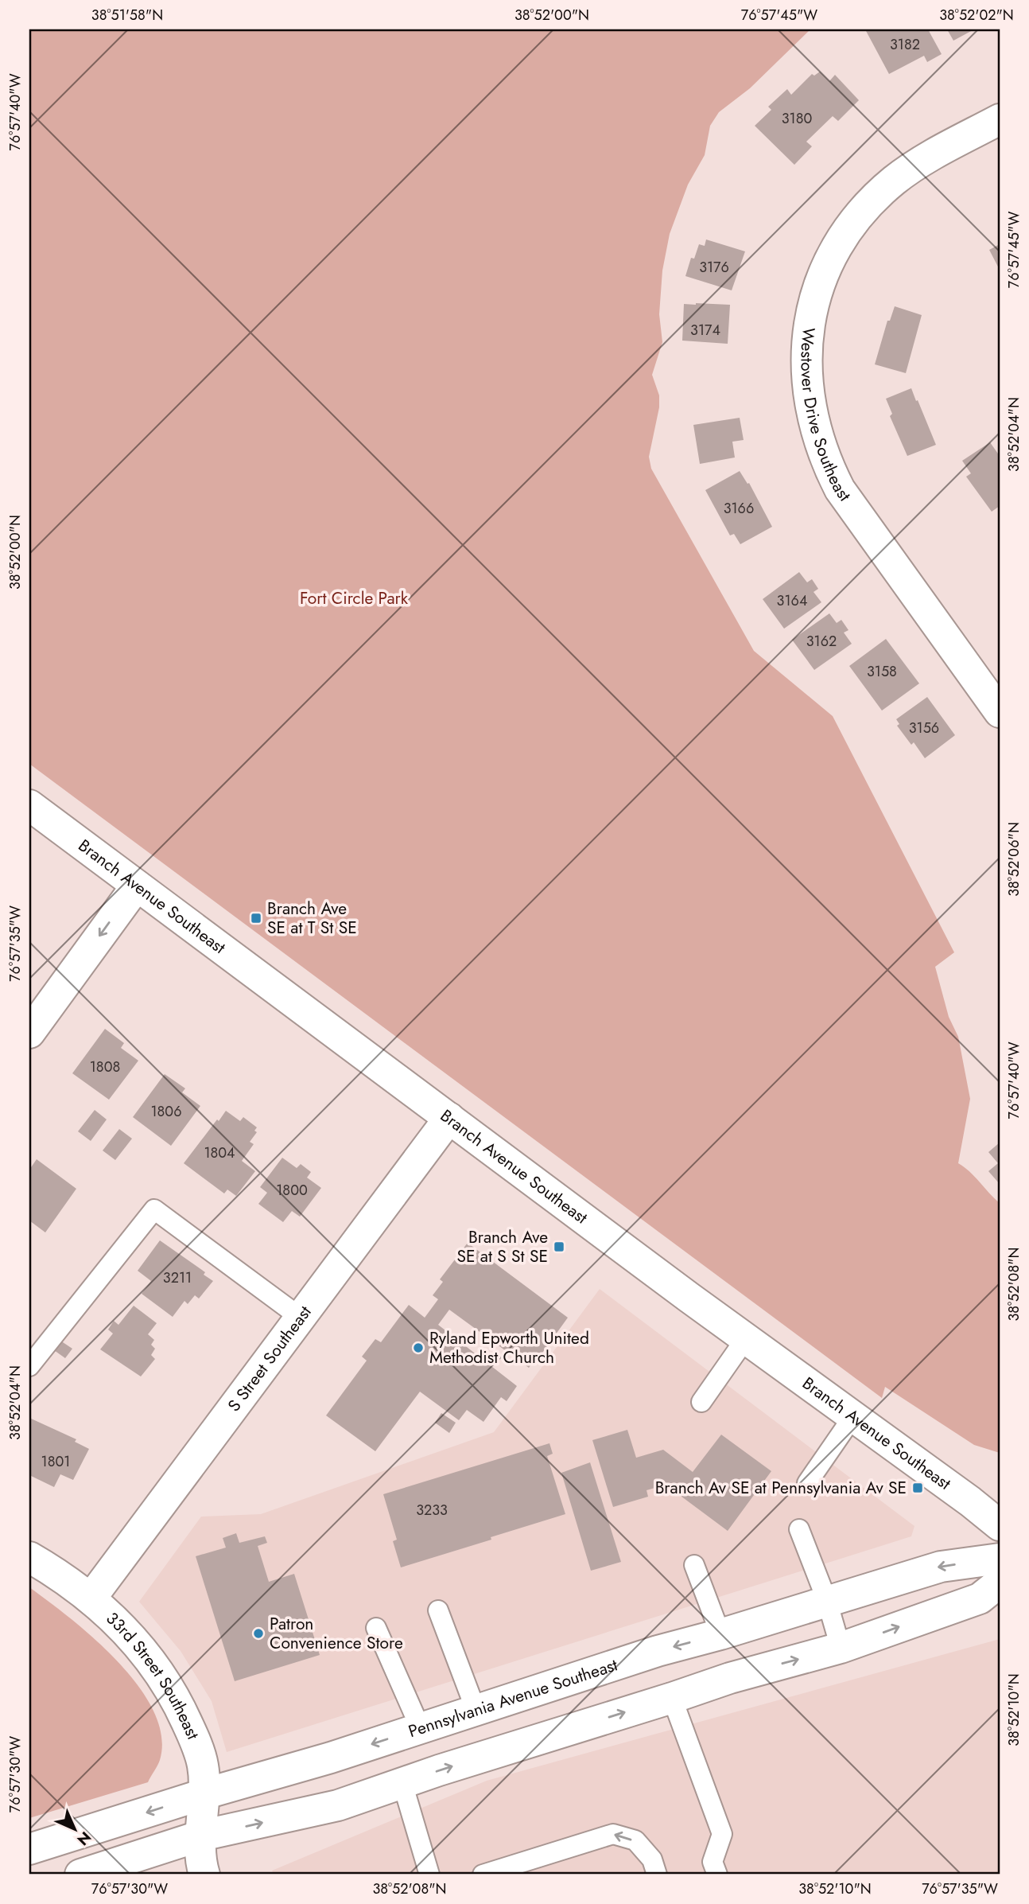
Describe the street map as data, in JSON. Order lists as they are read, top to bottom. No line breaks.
{"streets":{"main road":["Westover Drive Southeast","Branch Avenue Southeast","S Street Southeast","33rd Street Southeast","Pennsylvania Avenue Southeast"]},"crossings":[["Branch Avenue Southeast","S Street Southeast"],["S Street Southeast","33rd Street Southeast"],["33rd Street Southeast","Pennsylvania Avenue Southeast"]],"parks":["Fort Circle Park"],"places":{"transit":["Branch Ave SE at T St SE","Branch Ave SE at S St SE","Branch Av SE at Pennsylvania Av SE"],"other":["Ryland Epworth United Methodist Church","Patron Convenience Store"]},"house_numbers":["3182","3180","3176","3174","3166","3164","3162","3158","3156","1808","1806","1804","1800","3211","1801","3233"],"north":"bottom right","coordinates":["38°51'58\"N","38°52'00\"N","76°57'45\"W","38°52'02\"N","76°57'40\"W","38°52'04\"N","38°52'06\"N","76°57'35\"W","38°52'08\"N","38°52'10\"N","76°57'30\"W"]}
